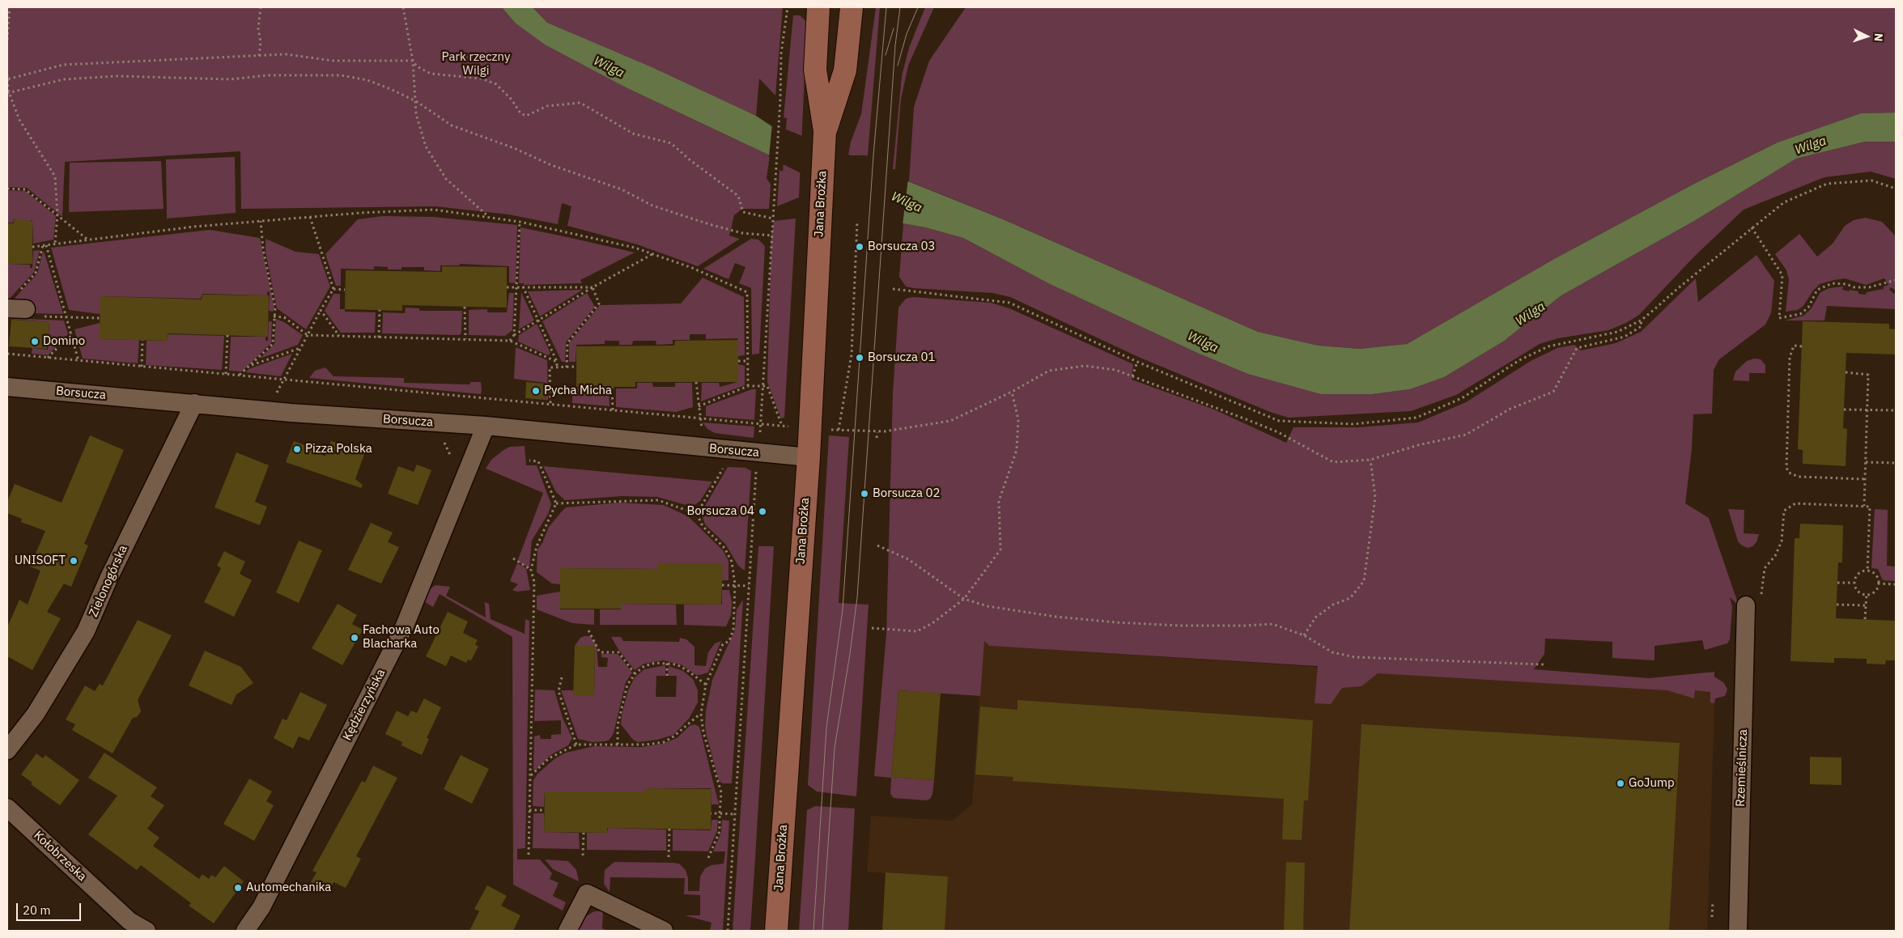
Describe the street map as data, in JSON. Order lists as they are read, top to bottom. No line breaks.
{"streets":{"main road":["Jana Brożka"],"street":["Borsucza","Zielonogórska","Kędzierzyńska","Rzemieślnicza","Kołobrzeska"]},"crossings":[["Jana Brożka","Borsucza"],["Borsucza","Zielonogórska"],["Borsucza","Kędzierzyńska"]],"water":["Wilga"],"parks":["Park rzeczny Wilgi"],"places":["Borsucza 03","Domino","Borsucza 01","Pycha Micha","Pizza Polska","Borsucza 02","Borsucza 04","UNISOFT","Fachowa Auto Blacharka","GoJump","Automechanika"],"scale_bar":"20 m","north":"right"}
